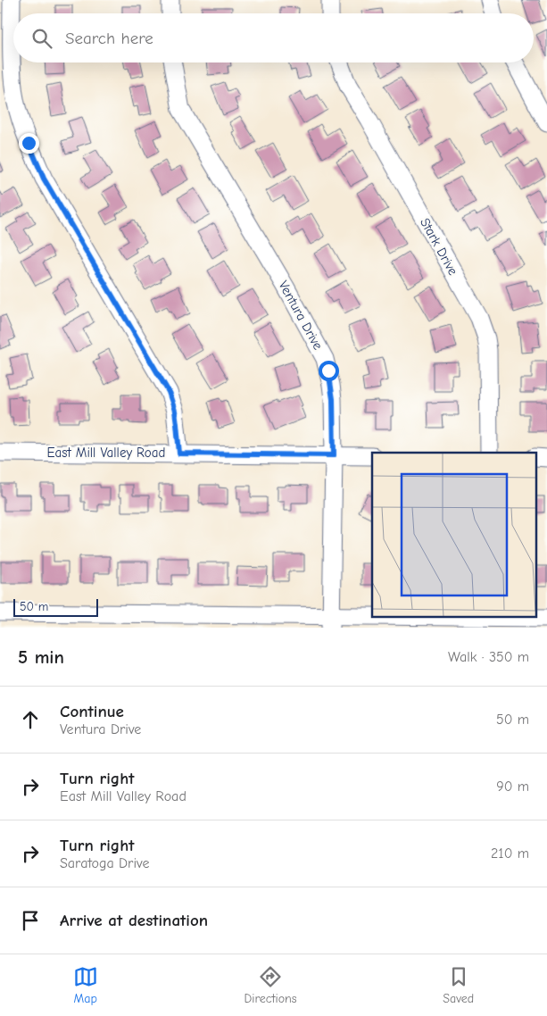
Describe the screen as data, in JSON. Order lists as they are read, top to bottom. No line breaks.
{"streets":{"street":["Stark Drive","Ventura Drive","East Mill Valley Road"]},"crossings":[["Ventura Drive","East Mill Valley Road"]],"scale_bar":"50 m","page":{"search":"Search here","scale":"50 m","heading":["5 min","Walk · 350 m"],"list":[["Continue","Ventura Drive","50 m"],["Turn right","East Mill Valley Road","90 m"],["Turn right","Saratoga Drive","210 m"],"Arrive at destination"],"nav":["Map","Directions","Saved"]}}
